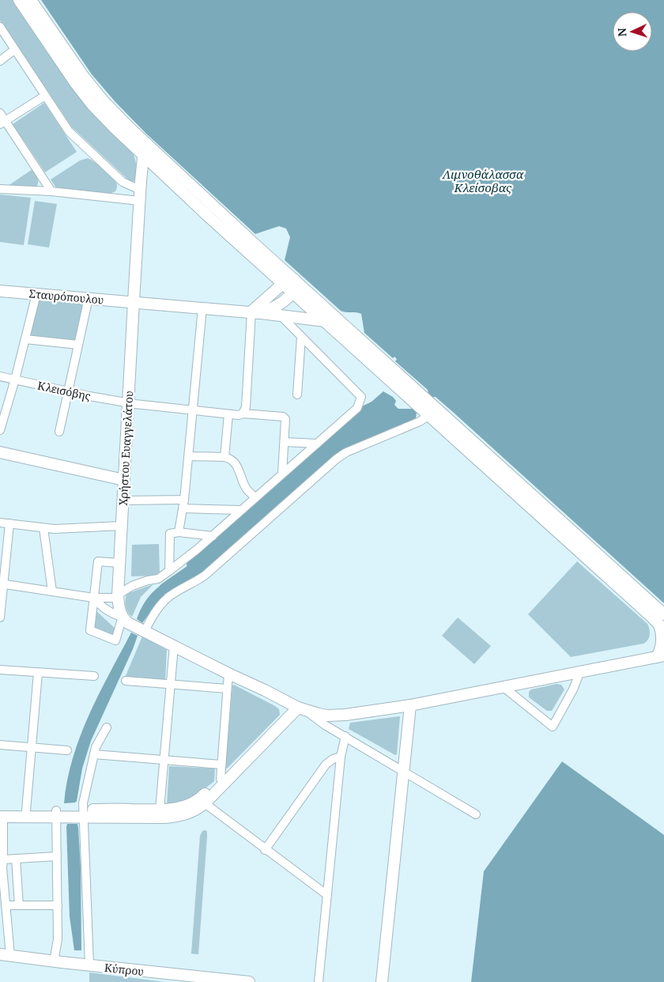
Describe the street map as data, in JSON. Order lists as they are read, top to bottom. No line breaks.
{"streets":{"street":["Σταυρόπουλου","Κλεισόβης","Χρήστου Ευαγγελάτου","Κύπρου"]},"crossings":[["Σταυρόπουλου","Χρήστου Ευαγγελάτου"],["Κλεισόβης","Χρήστου Ευαγγελάτου"]],"water":["Λιμνοθάλασσα Κλείσοβας"],"north":"left"}
